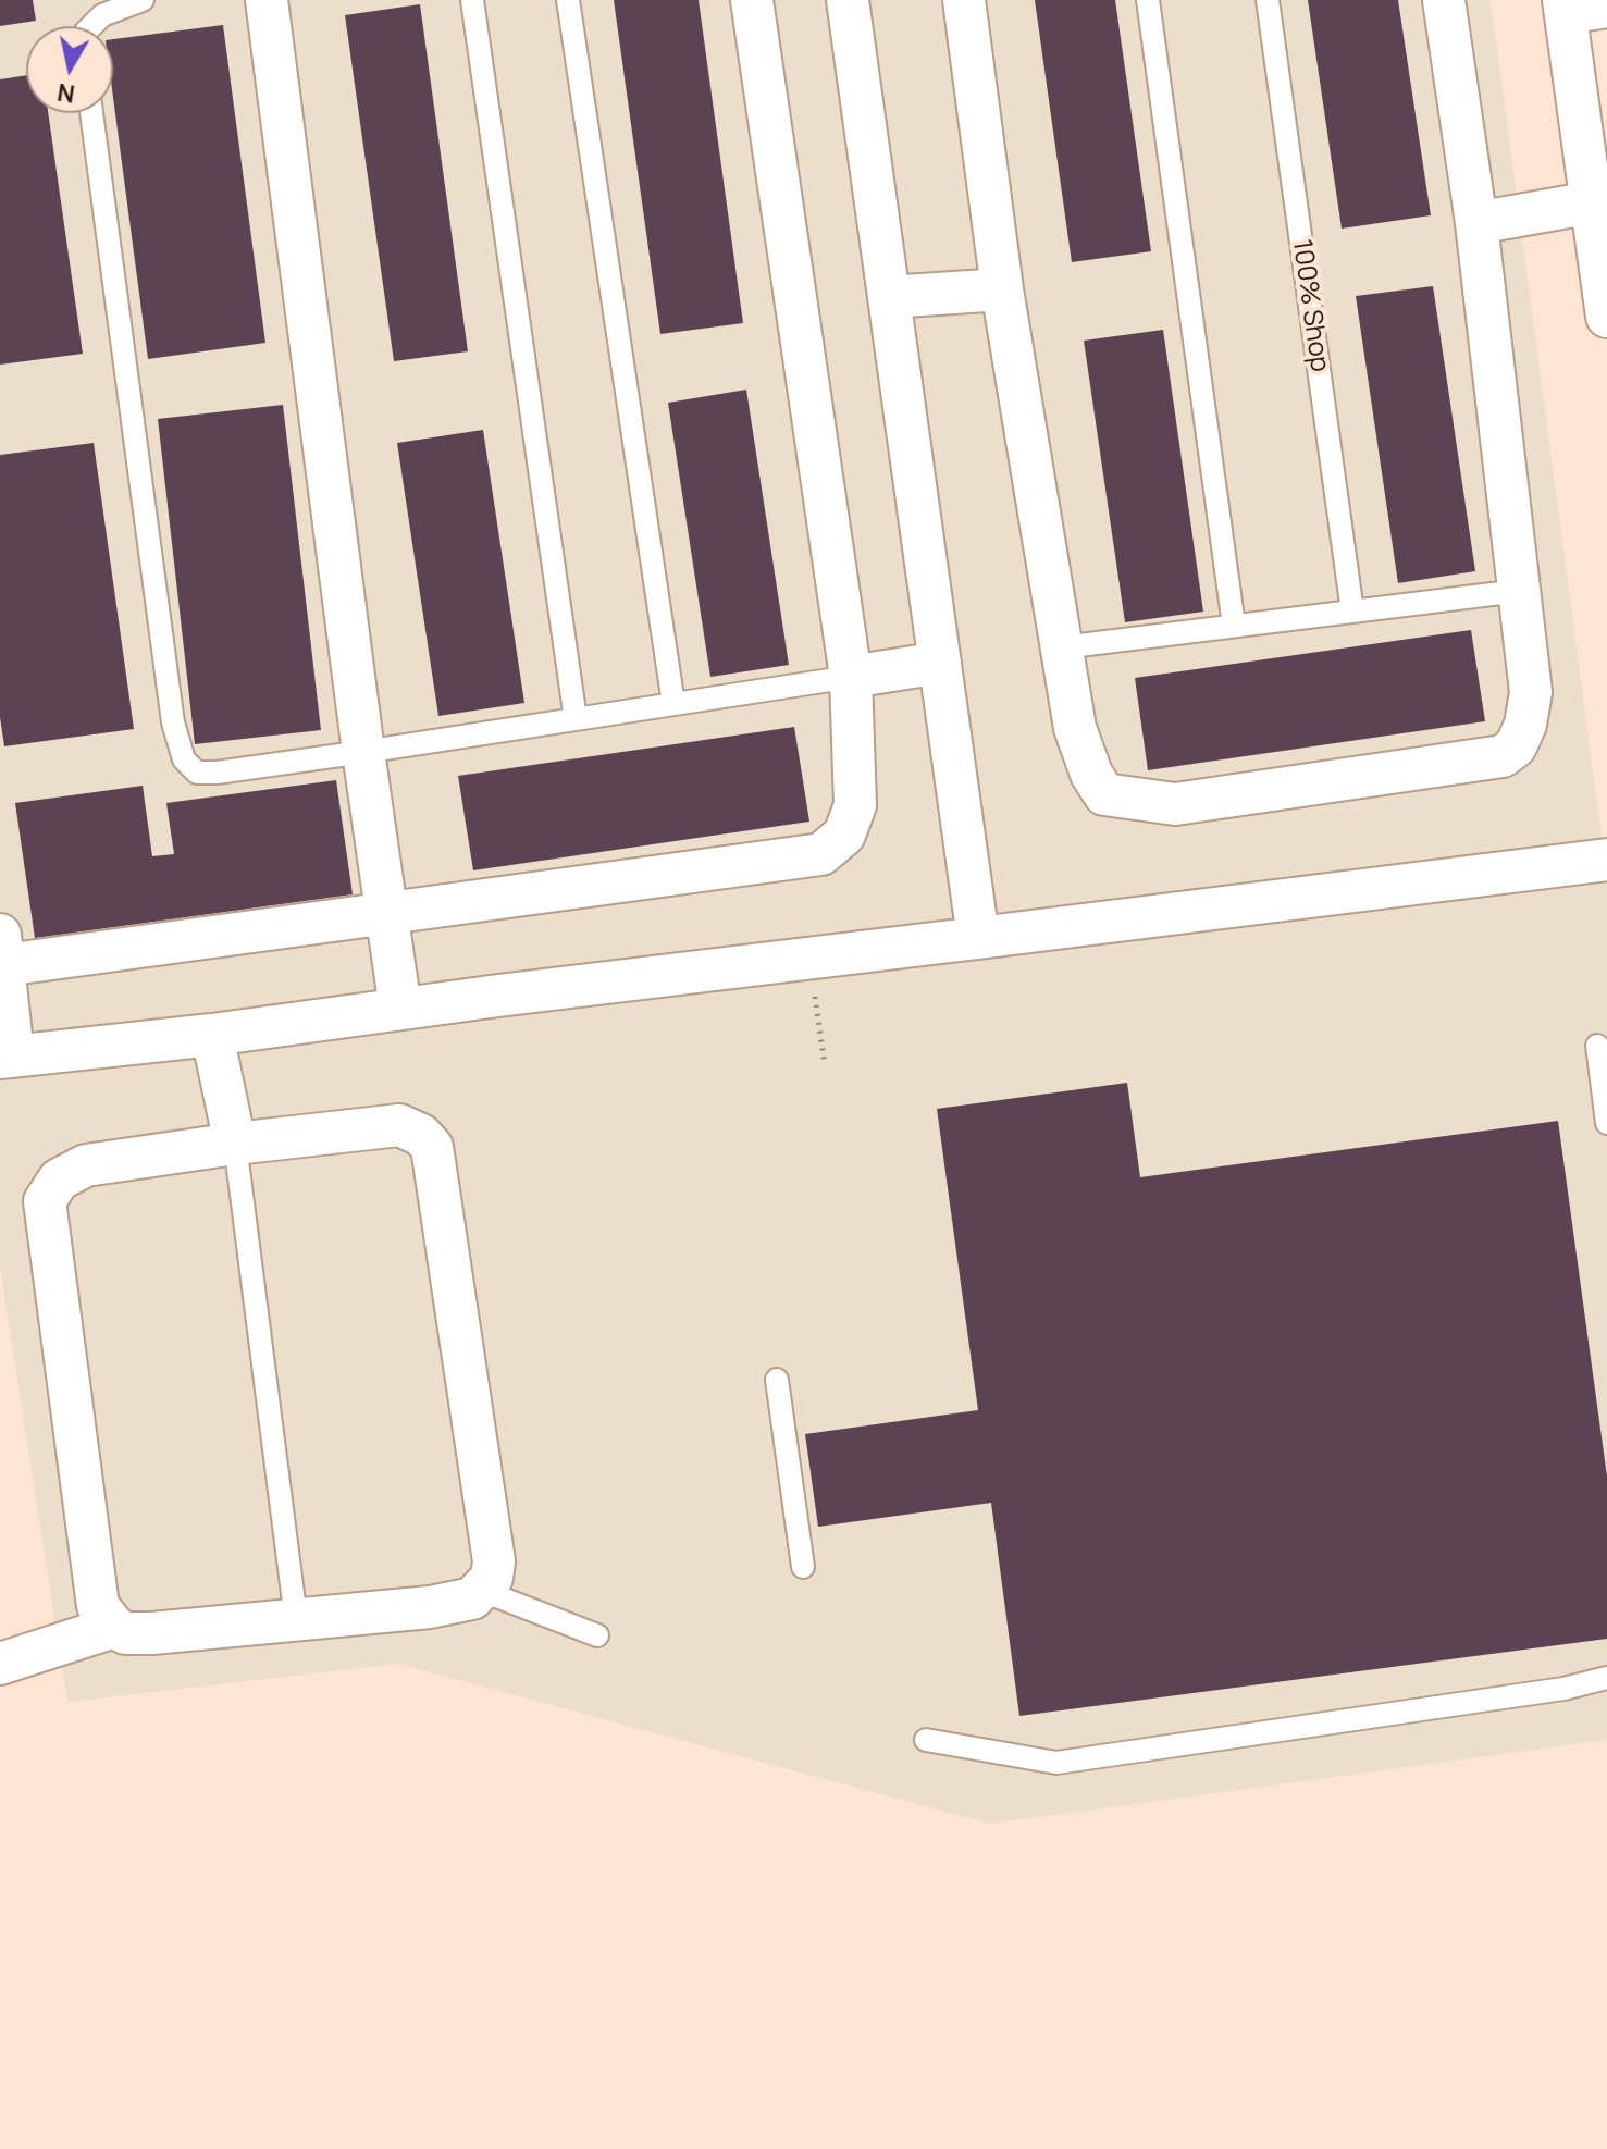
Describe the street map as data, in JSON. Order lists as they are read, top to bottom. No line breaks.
{"streets":{"lane":["100% Shop"]},"north":"bottom"}
